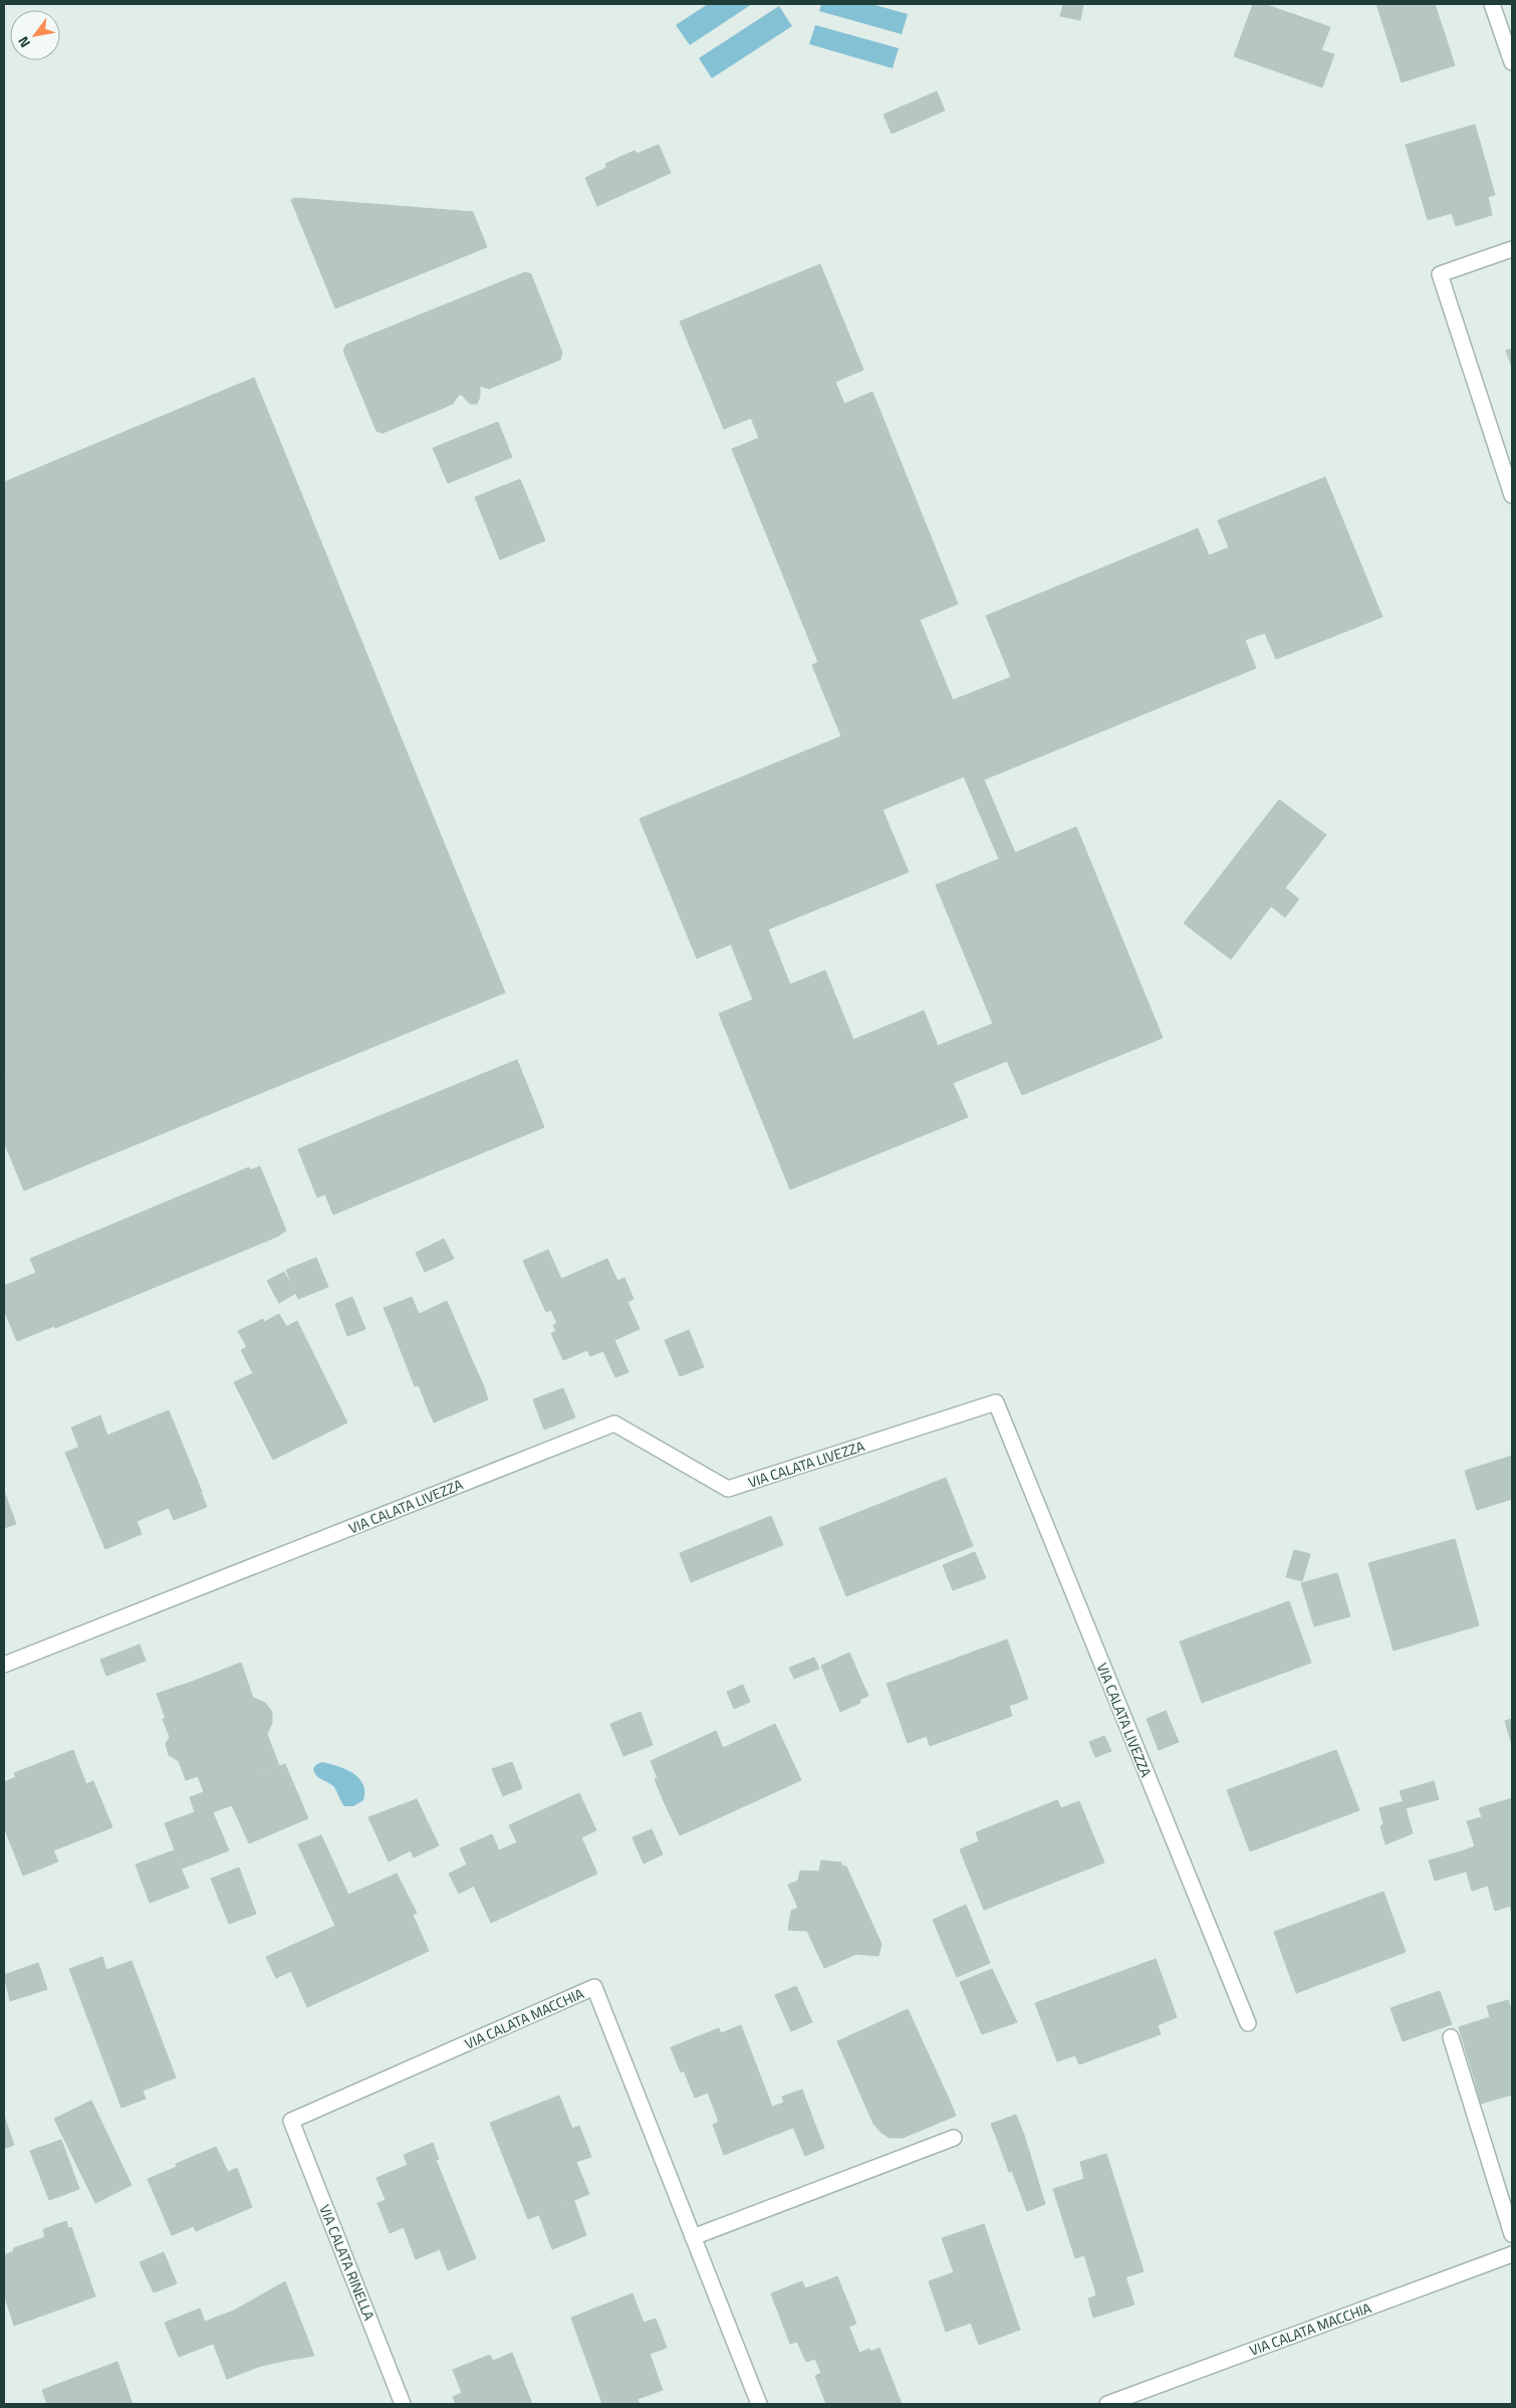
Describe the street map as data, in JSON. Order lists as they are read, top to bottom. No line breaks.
{"streets":{"street":["VIA CALATA LIVEZZA","VIA CALATA MACCHIA","VIA CALATA RINELLA"]},"crossings":[["VIA CALATA MACCHIA","VIA CALATA RINELLA"]],"north":"bottom left"}
